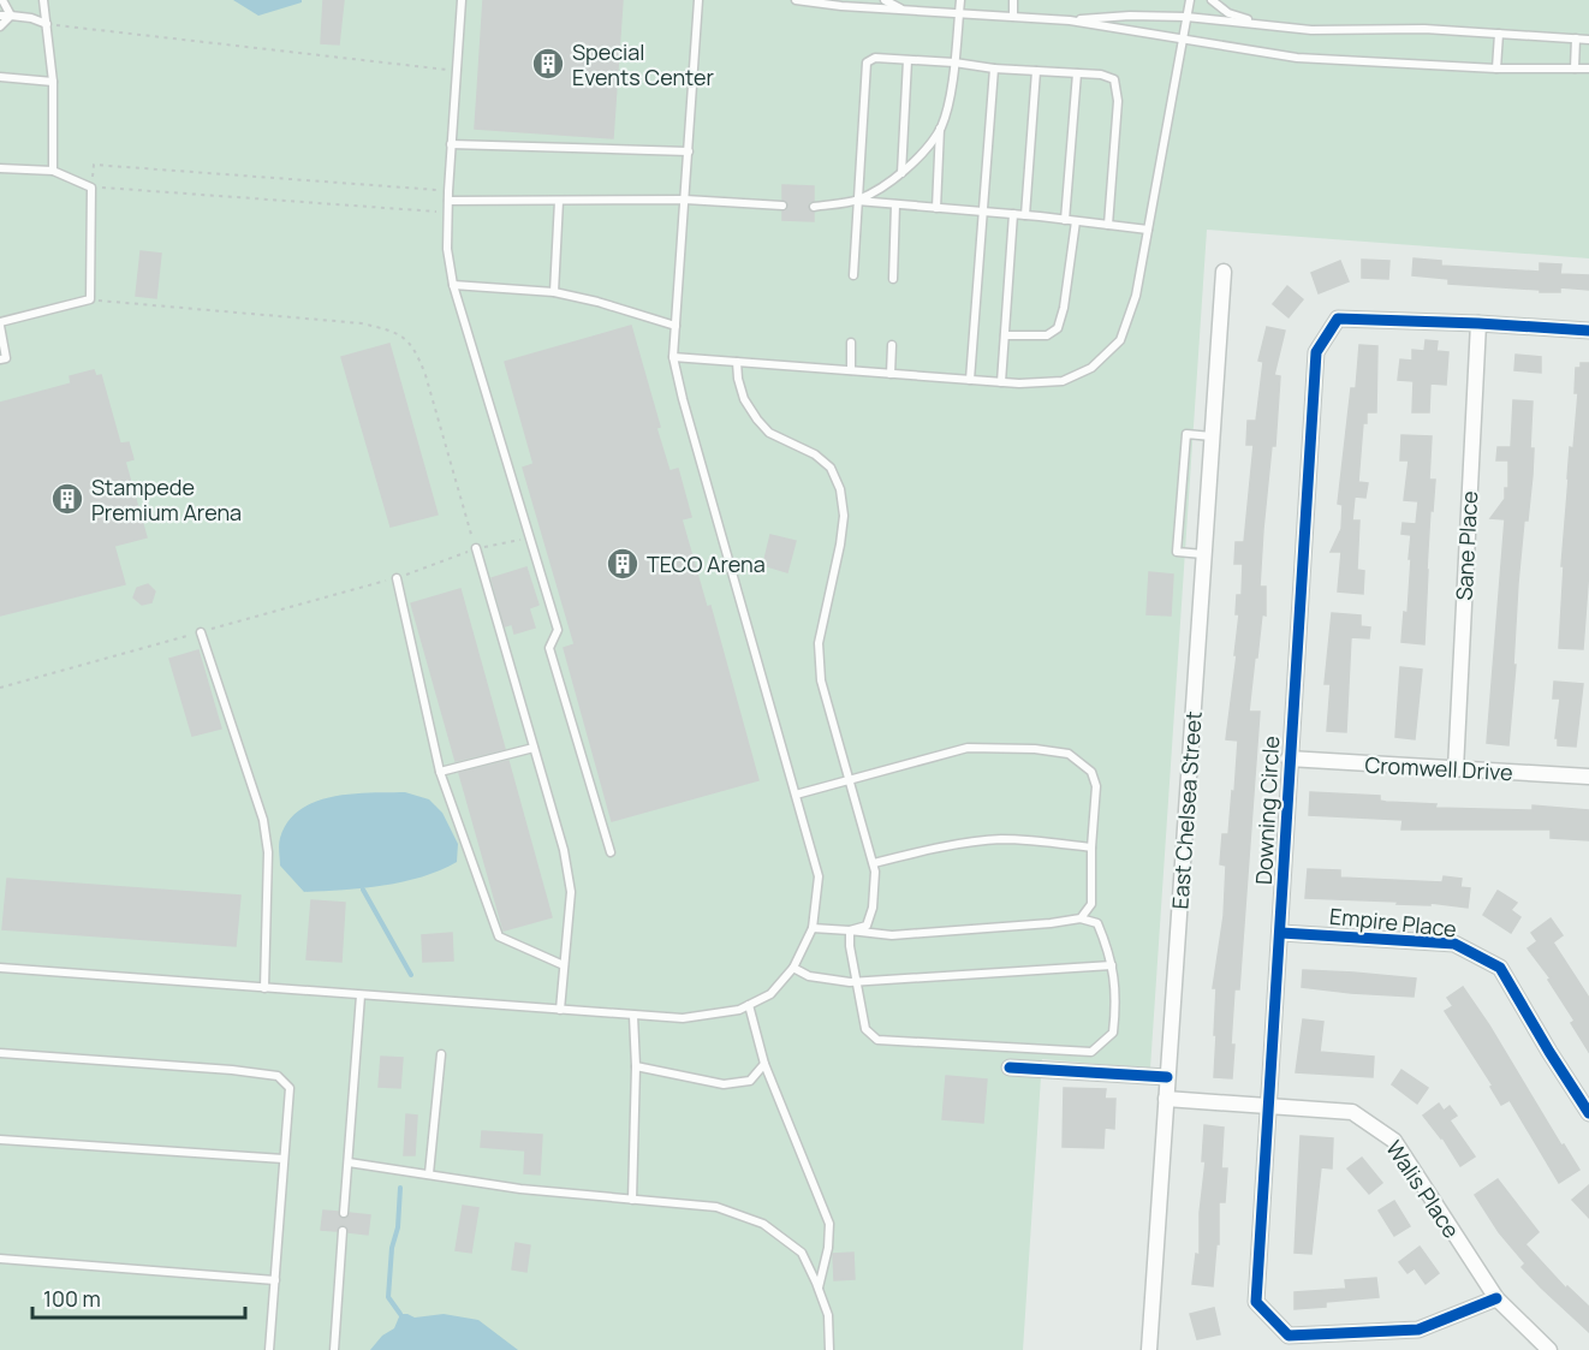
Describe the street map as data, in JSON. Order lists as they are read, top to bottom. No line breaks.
{"streets":{"street":["Sane Place","Cromwell Drive","East Chelsea Street","Downing Circle","Empire Place","Walis Place"]},"crossings":[["Sane Place","Cromwell Drive"],["Sane Place","Downing Circle"],["Cromwell Drive","Downing Circle"],["East Chelsea Street","Walis Place"],["Downing Circle","Empire Place"],["Downing Circle","Walis Place"]],"places":{"building":["Special Events Center","Stampede Premium Arena","TECO Arena"]},"scale_bar":"100 m"}
